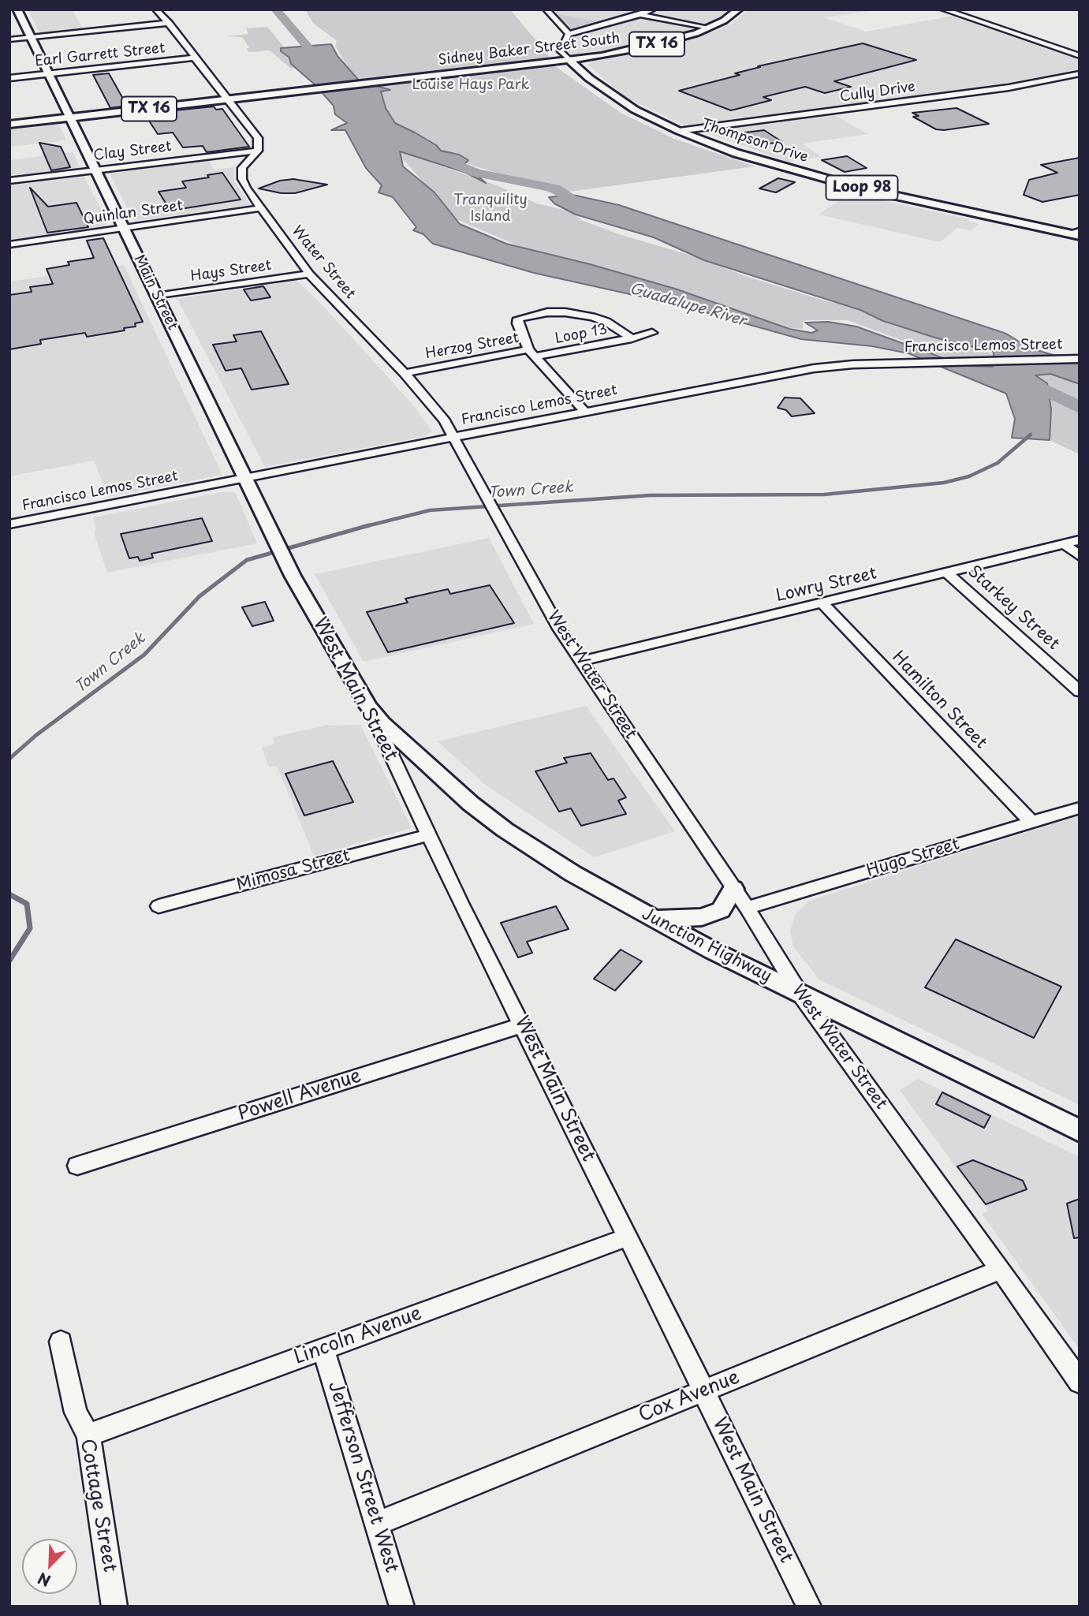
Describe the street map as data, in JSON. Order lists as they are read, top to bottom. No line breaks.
{"streets":{"main road":["TX 16","Sidney Baker Street South","Thompson Drive","Loop 98","Main Street","West Main Street","Junction Highway"],"street":["Earl Garrett Street","Cully Drive","Clay Street","Quinlan Street","Water Street","Hays Street","Loop 13","Herzog Street","Francisco Lemos Street","Lowry Street","Starkey Street","West Water Street","Hamilton Street","Hugo Street","Mimosa Street","Powell Avenue","Lincoln Avenue","Cox Avenue","Jefferson Street West","Cottage Street"]},"crossings":[["TX 16","Sidney Baker Street South"],["TX 16","Main Street"],["Sidney Baker Street South","Thompson Drive"],["Earl Garrett Street","Main Street"],["Cully Drive","Thompson Drive"],["Clay Street","Water Street"],["Clay Street","Main Street"],["Quinlan Street","Water Street"],["Quinlan Street","Main Street"],["Water Street","Hays Street"],["Water Street","Herzog Street"],["Water Street","Francisco Lemos Street"],["Water Street","West Water Street"],["Hays Street","Main Street"],["Main Street","Francisco Lemos Street"],["Main Street","West Main Street"],["Loop 13","Herzog Street"],["Herzog Street","Francisco Lemos Street"],["Lowry Street","Starkey Street"],["Lowry Street","West Water Street"],["Lowry Street","Hamilton Street"],["West Water Street","Hugo Street"],["West Water Street","Junction Highway"],["West Water Street","Cox Avenue"],["West Main Street","Mimosa Street"],["West Main Street","Junction Highway"],["West Main Street","Powell Avenue"],["West Main Street","Lincoln Avenue"],["West Main Street","Cox Avenue"],["Hamilton Street","Hugo Street"],["Lincoln Avenue","Jefferson Street West"],["Lincoln Avenue","Cottage Street"],["Cox Avenue","Jefferson Street West"]],"water":["Guadalupe River","Town Creek"],"parks":["Louise Hays Park","Tranquility Island"],"north":"bottom left"}
